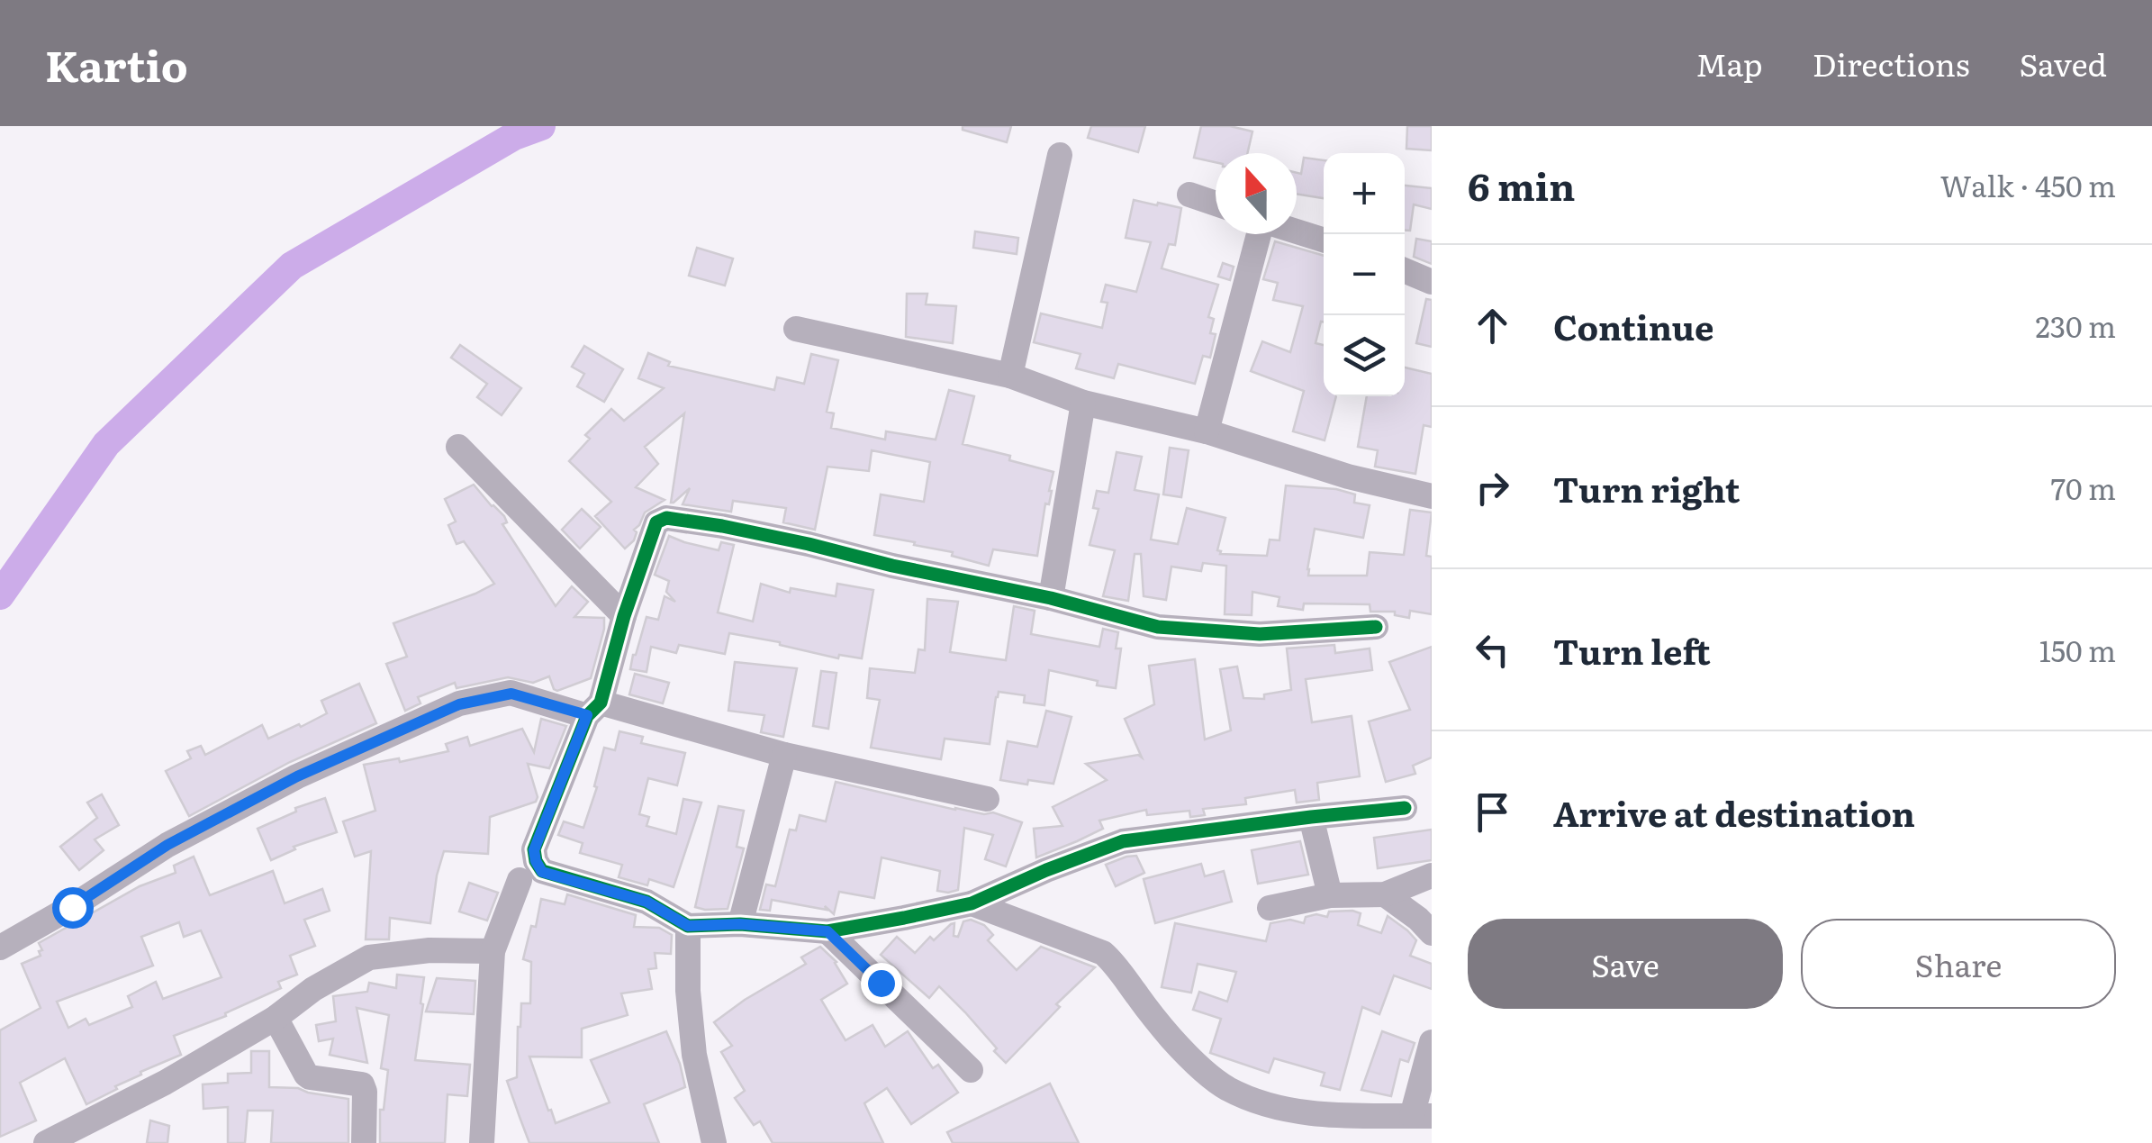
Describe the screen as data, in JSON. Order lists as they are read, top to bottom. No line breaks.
{"north":"top","page":{"header":"Kartio","nav":["Map","Directions","Saved"],"heading":["6 min","Walk · 450 m"],"map_buttons":["+","−"],"list":[["Continue","230 m"],["Turn right","70 m"],["Turn left","150 m"],"Arrive at destination"],"buttons":["Save","Share"]}}
